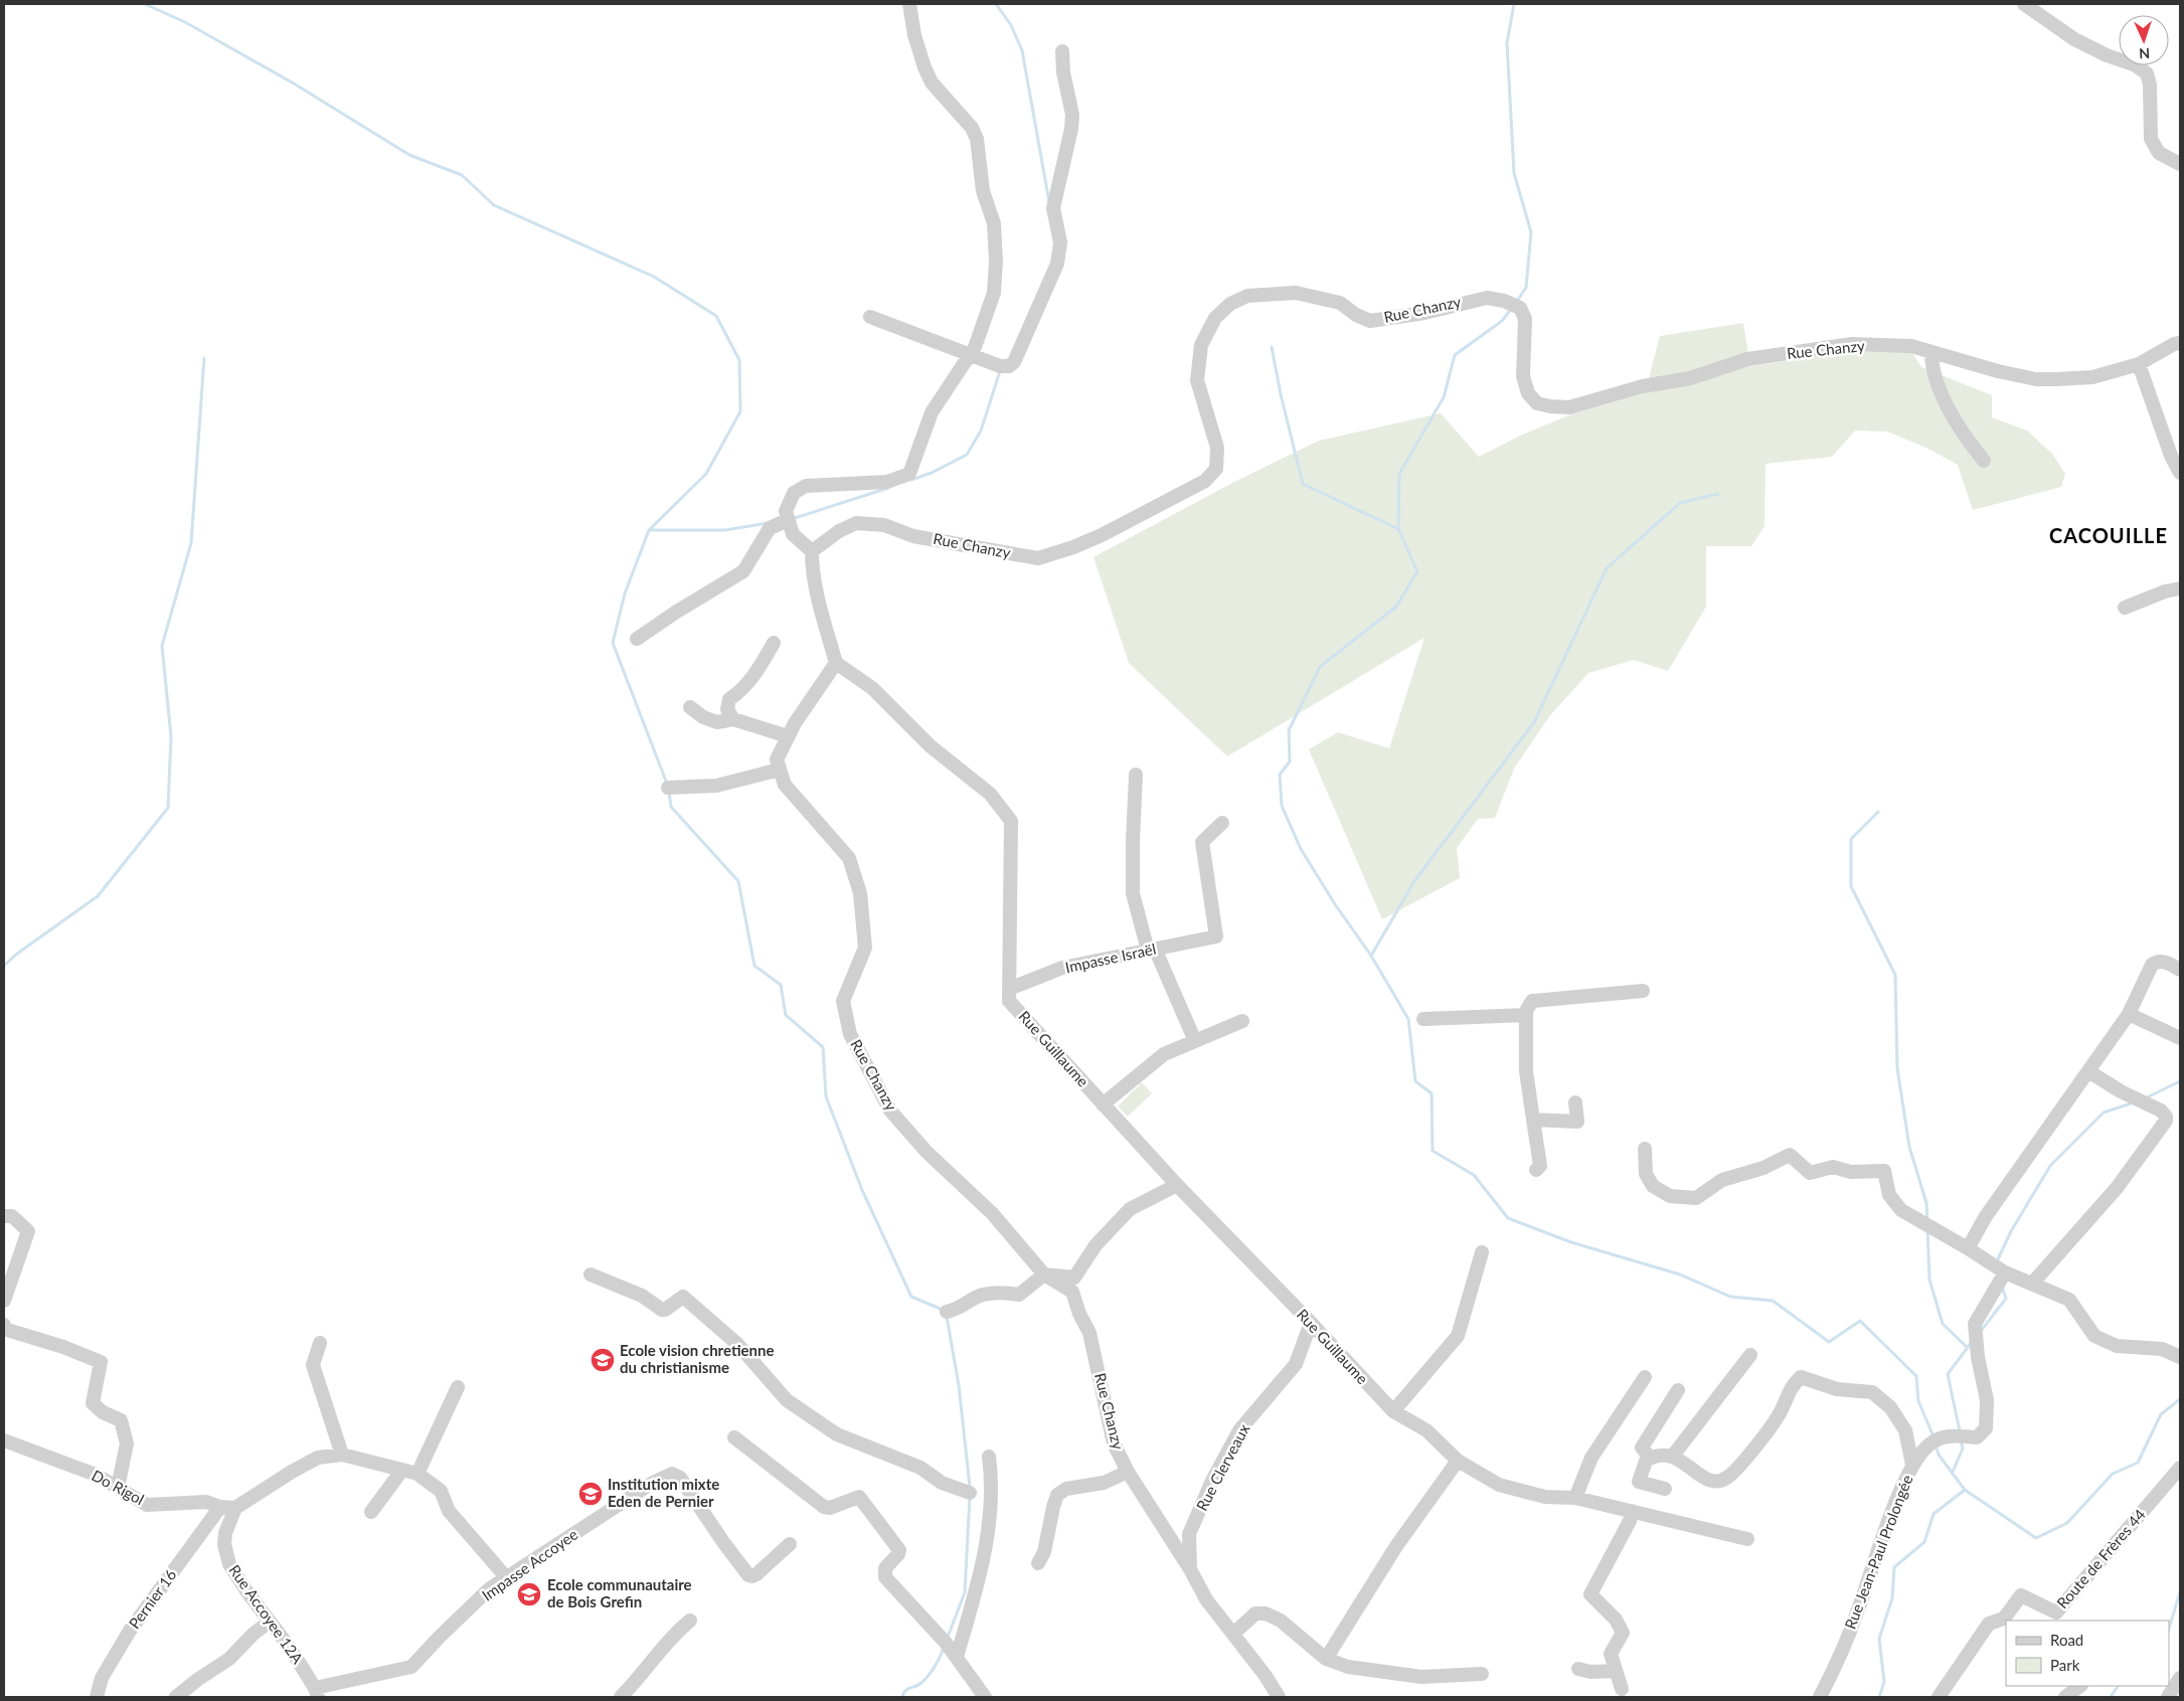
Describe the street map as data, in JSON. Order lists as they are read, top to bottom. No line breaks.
{"streets":{"street":["Rue Chanzy","Impasse Israël","Rue Guillaume","Rue Clerveaux","Do Rigol","Rue Jean-Paul Prolongée","Route de Frères 44","Impasse Accoyee","Pernier 16","Rue Accoyee 12A"]},"crossings":[["Rue Chanzy","Rue Clerveaux"],["Impasse Israël","Rue Guillaume"],["Rue Guillaume","Rue Clerveaux"],["Do Rigol","Pernier 16"],["Do Rigol","Rue Accoyee 12A"],["Impasse Accoyee","Rue Accoyee 12A"]],"districts":["CACOUILLE"],"places":{"school or university":["Ecole vision chretienne du christianisme","Institution mixte Eden de Pernier","Ecole communautaire de Bois Grefin"]},"legend":["Road","Park"],"north":"bottom"}
